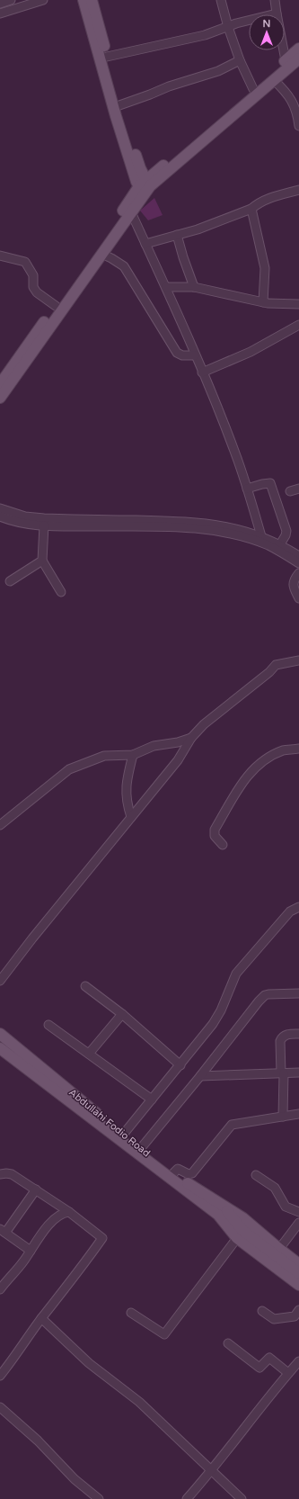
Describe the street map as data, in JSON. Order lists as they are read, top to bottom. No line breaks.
{"streets":{"main road":["Abdullahi Fodio Road"]},"north":"top"}
